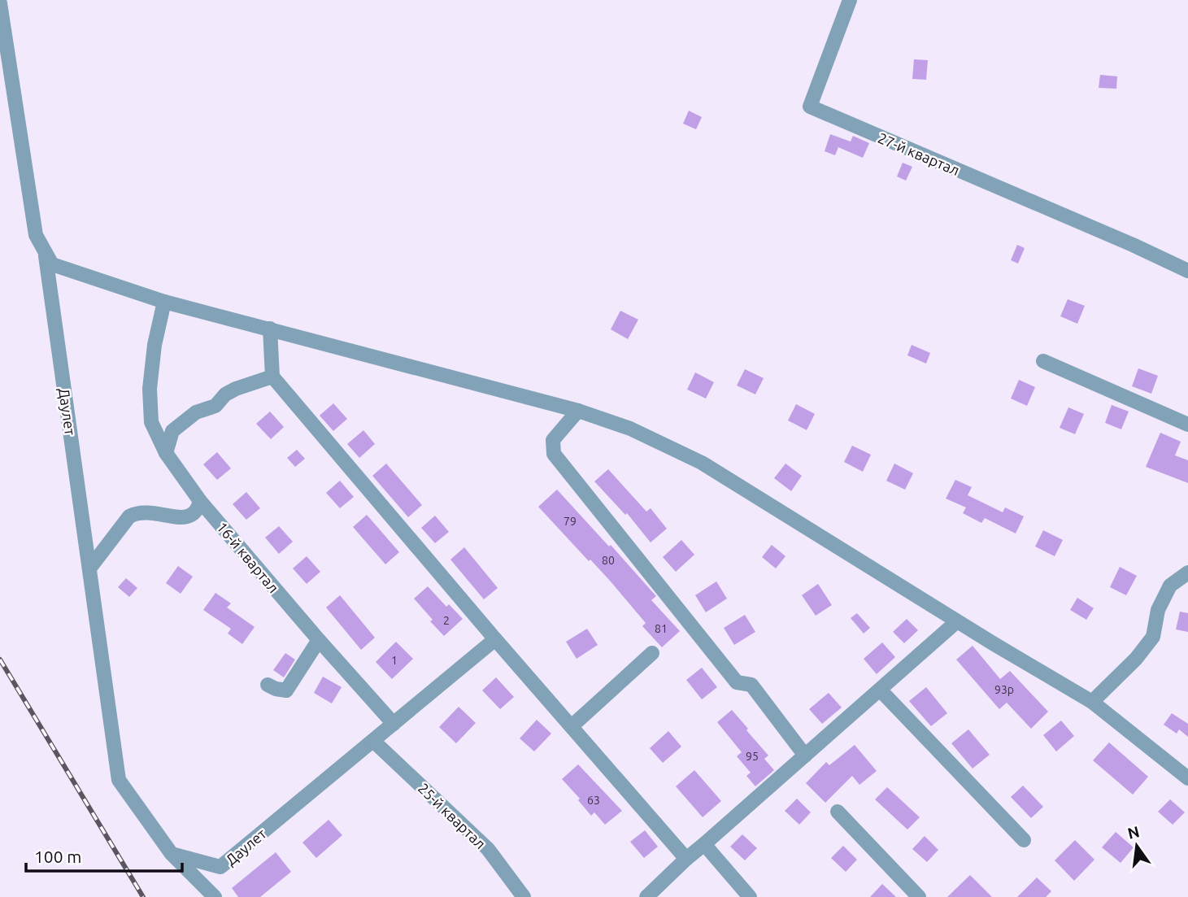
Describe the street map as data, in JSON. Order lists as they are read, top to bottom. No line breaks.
{"streets":{"street":["27-й квартал","Даулет","16-й квартал","25-й квартал"]},"crossings":[["Даулет","16-й квартал"],["Даулет","25-й квартал"]],"house_numbers":["79","80","2","81","1","93р","95","63"],"scale_bar":"100 m","north":"top"}
